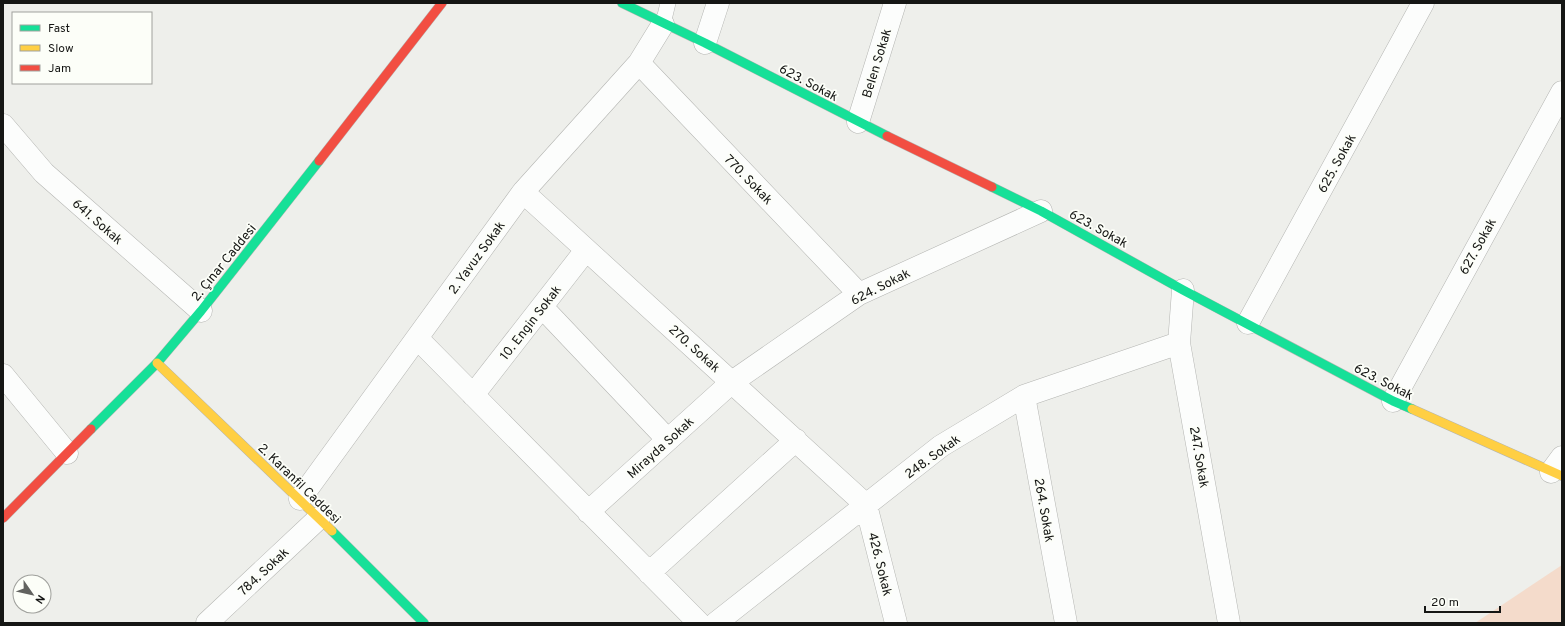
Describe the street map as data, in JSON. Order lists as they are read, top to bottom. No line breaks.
{"streets":{"street":["Belen Sokak","623. Sokak","625. Sokak","770. Sokak","641. Sokak","627. Sokak","2. Yavuz Sokak","2. Çınar Caddesi","624. Sokak","10. Engin Sokak","270. Sokak","Mirayda Sokak","248. Sokak","247. Sokak","2. Karanfil Caddesi","264. Sokak","426. Sokak","784. Sokak"]},"crossings":[["Belen Sokak","623. Sokak"],["623. Sokak","625. Sokak"],["623. Sokak","627. Sokak"],["623. Sokak","2. Yavuz Sokak"],["623. Sokak","624. Sokak"],["623. Sokak","247. Sokak"],["770. Sokak","2. Yavuz Sokak"],["770. Sokak","624. Sokak"],["641. Sokak","2. Çınar Caddesi"],["2. Yavuz Sokak","270. Sokak"],["2. Yavuz Sokak","2. Karanfil Caddesi"],["2. Çınar Caddesi","2. Karanfil Caddesi"],["624. Sokak","270. Sokak"],["624. Sokak","Mirayda Sokak"],["10. Engin Sokak","270. Sokak"],["270. Sokak","Mirayda Sokak"],["270. Sokak","248. Sokak"],["270. Sokak","426. Sokak"],["248. Sokak","247. Sokak"],["248. Sokak","264. Sokak"],["248. Sokak","426. Sokak"],["2. Karanfil Caddesi","784. Sokak"]],"legend":["Fast","Slow","Jam"],"scale_bar":"20 m","north":"bottom right"}
